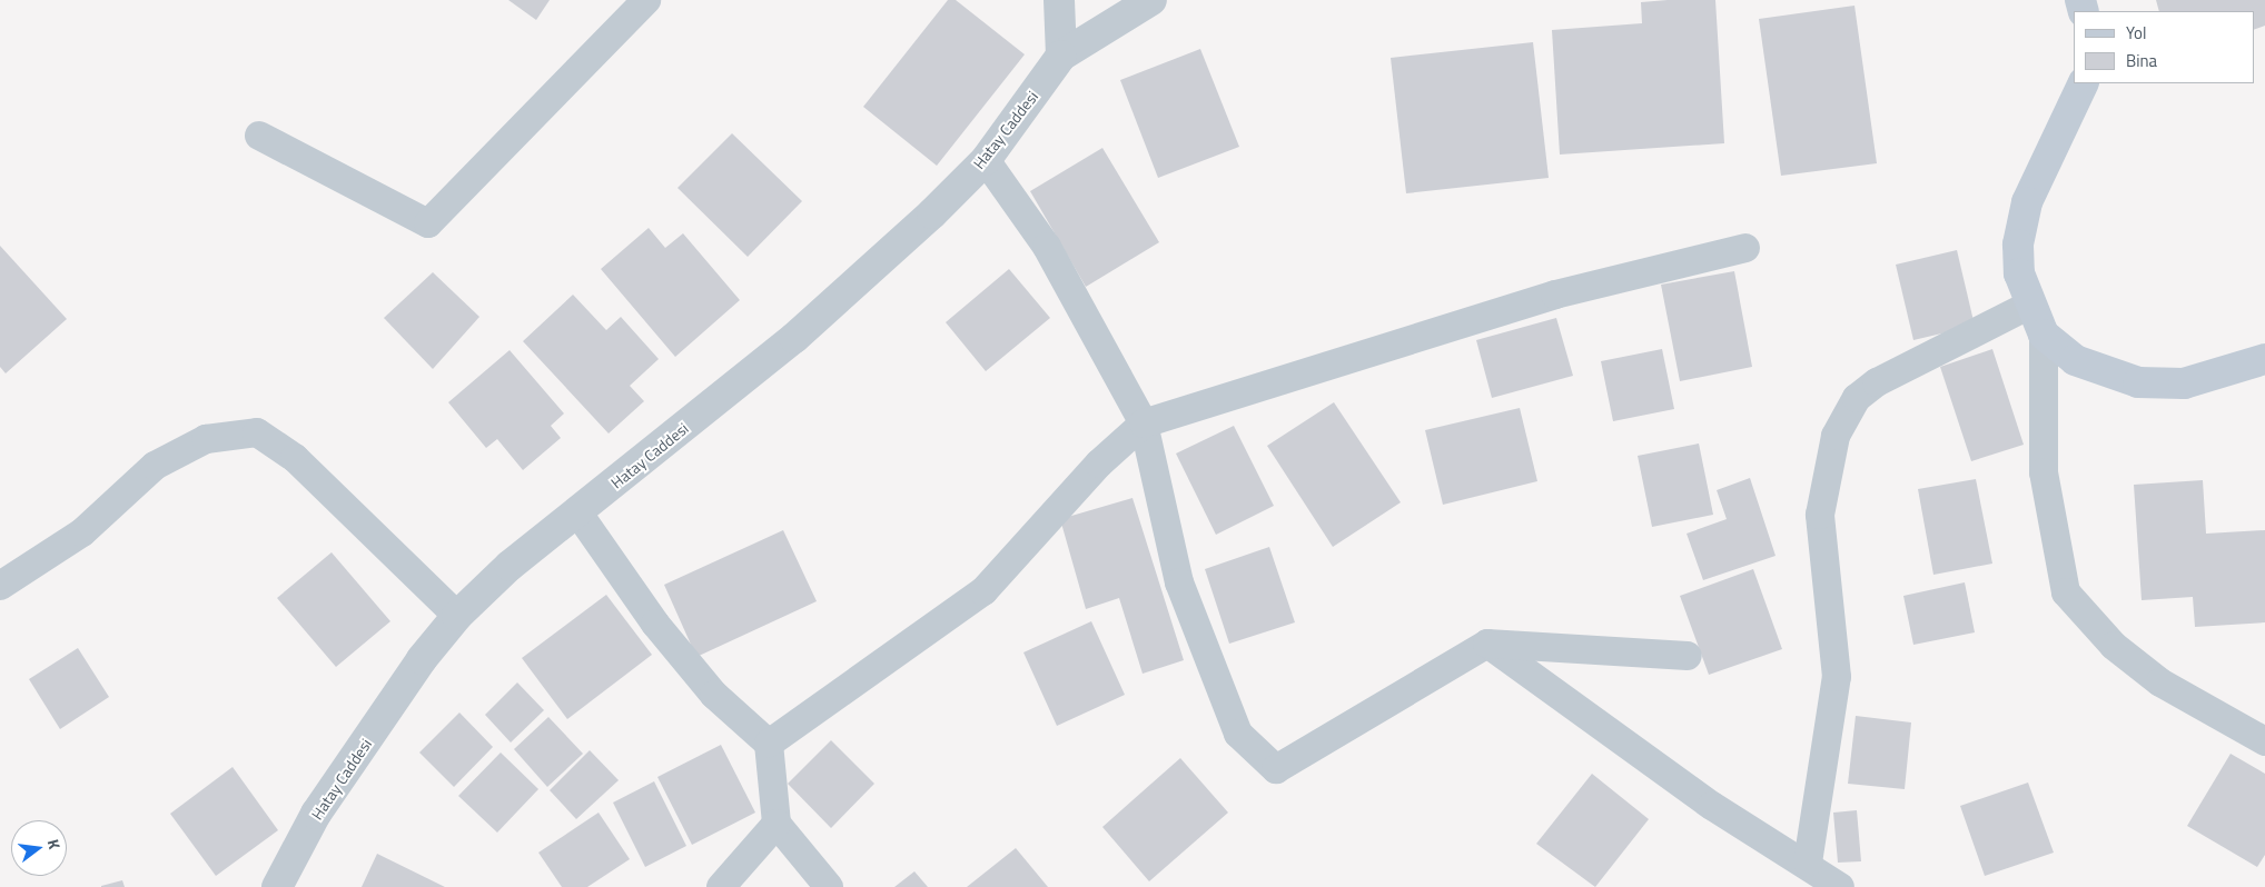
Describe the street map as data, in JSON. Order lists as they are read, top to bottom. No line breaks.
{"streets":{"street":["Hatay Caddesi"]},"legend":["Yol","Bina"],"north":"right"}
